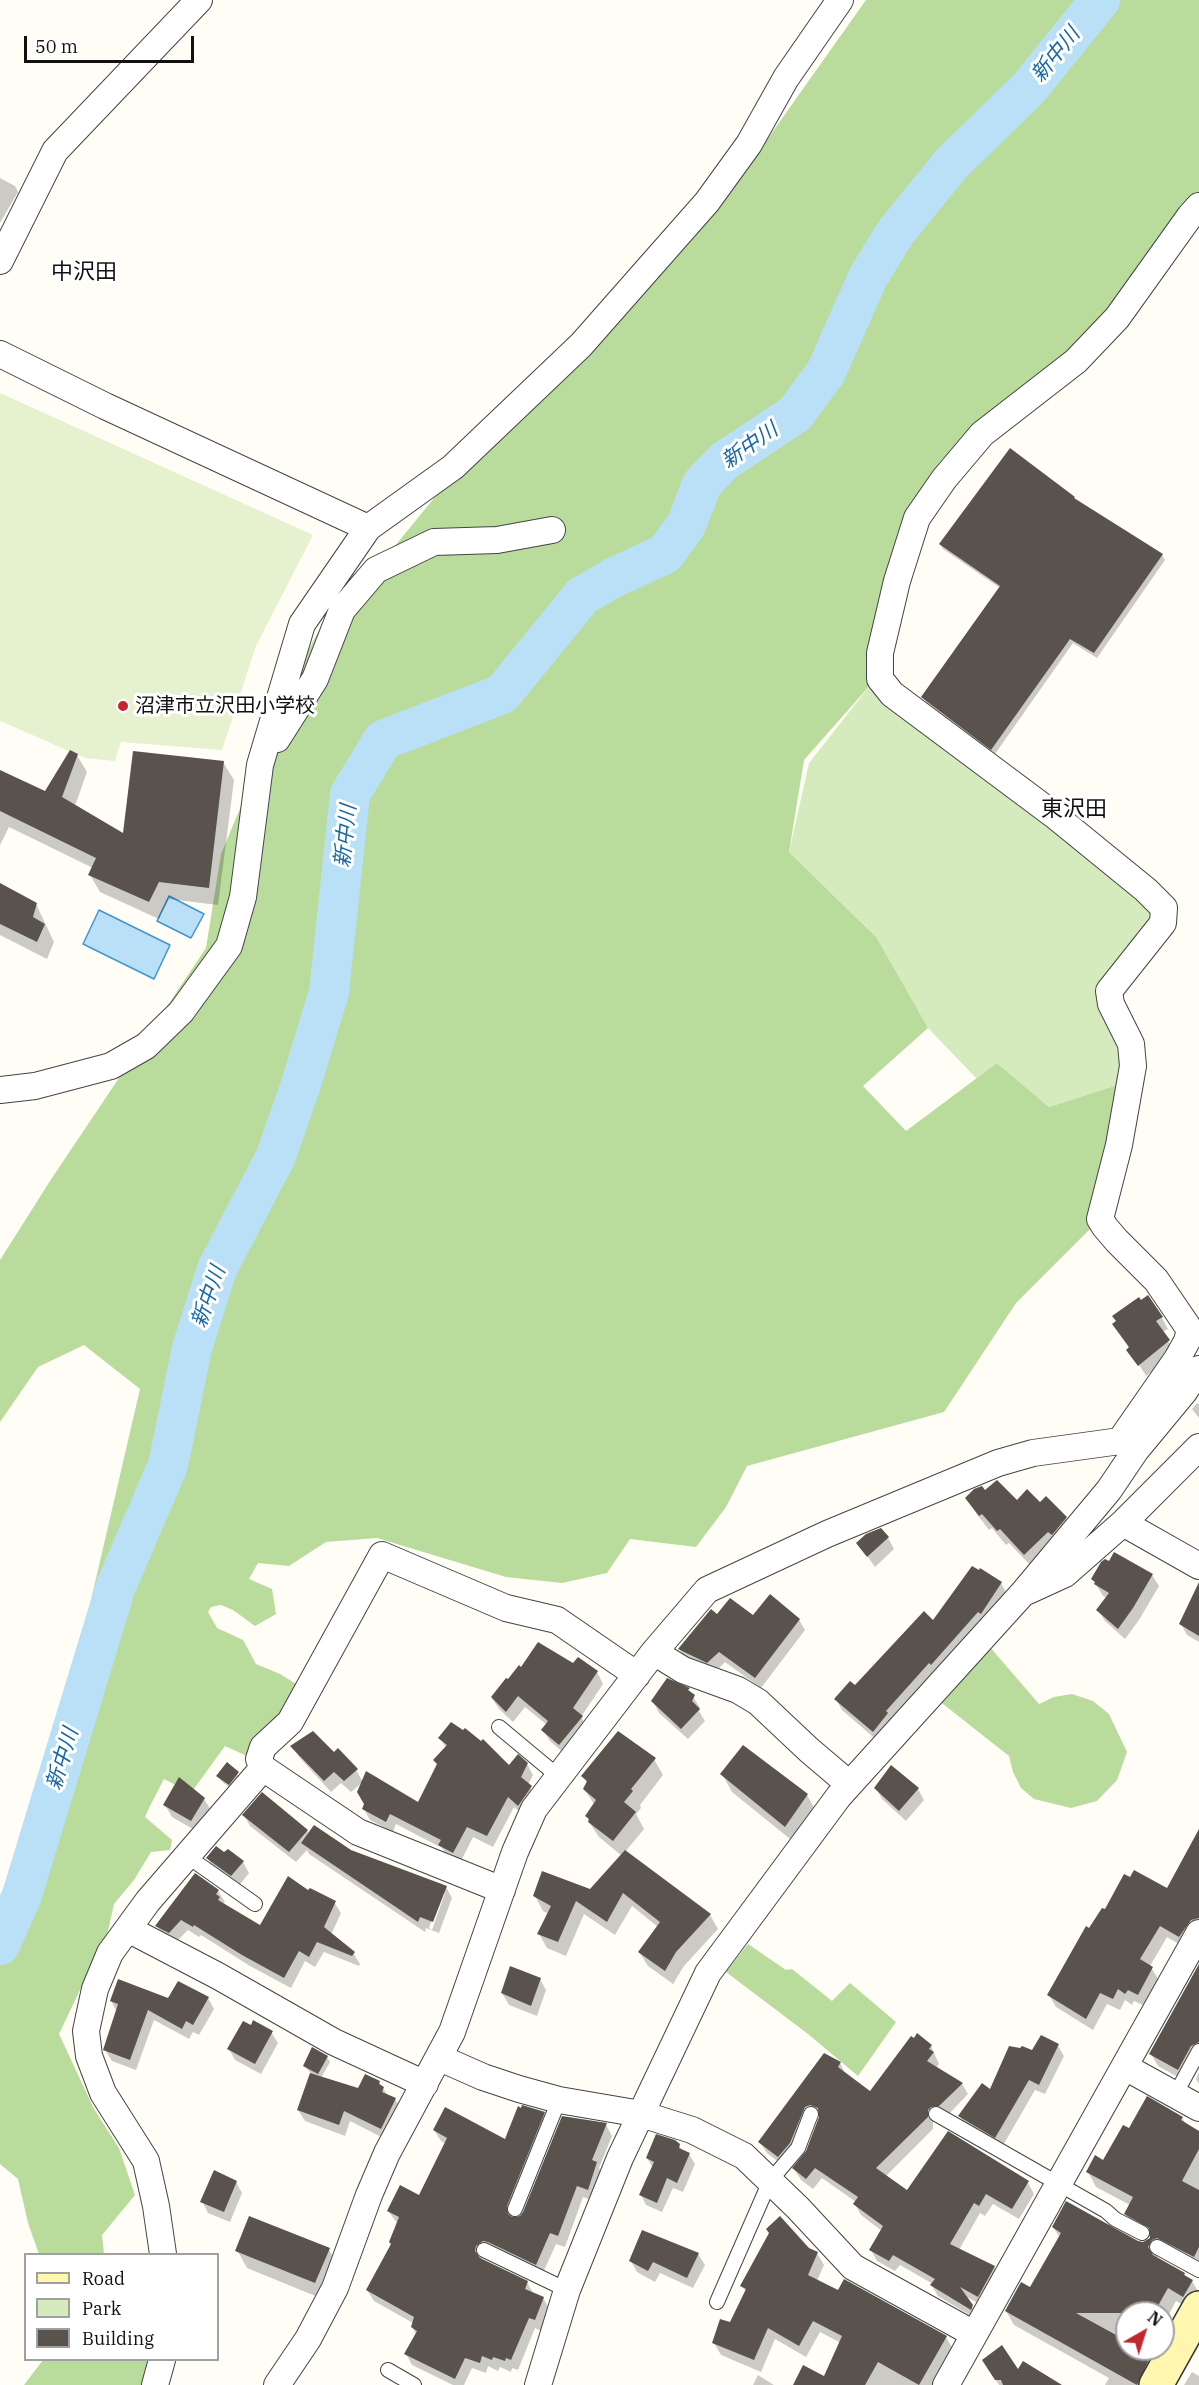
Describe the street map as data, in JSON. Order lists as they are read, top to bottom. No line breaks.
{"districts":["中沢田","東沢田"],"water":["新中川"],"places":["沼津市立沢田小学校"],"legend":["Road","Park","Building"],"scale_bar":"50 m","north":"top right"}
